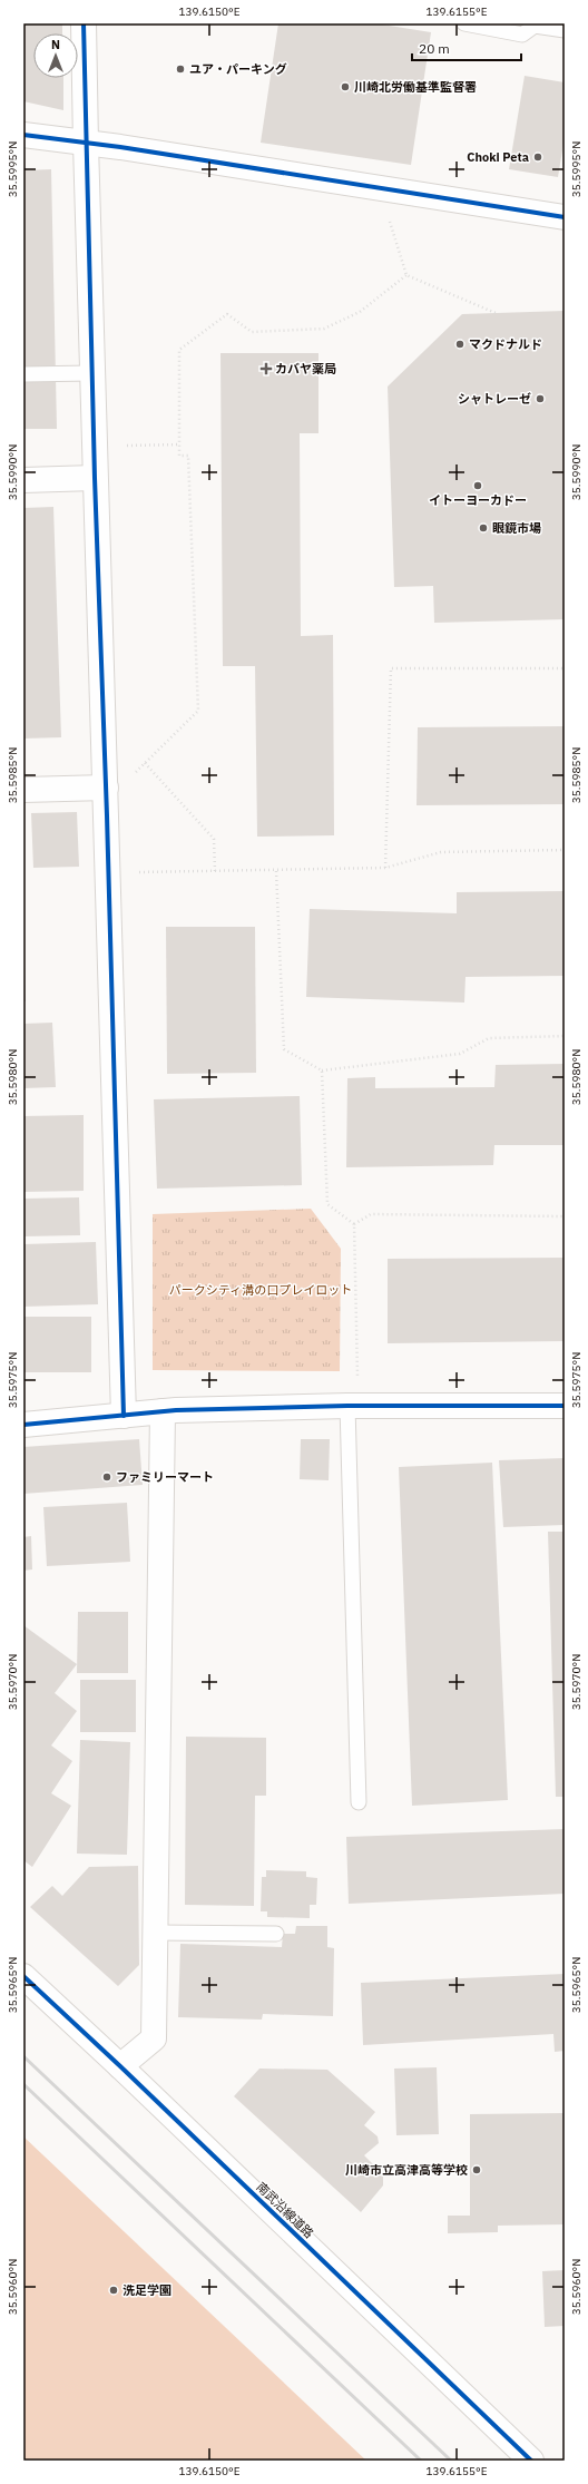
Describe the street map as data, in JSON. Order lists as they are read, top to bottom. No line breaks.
{"streets":{"street":["南武沿線道路"]},"parks":["パークシティ溝の口プレイロット"],"places":{"other":["ユア・パーキング","川崎北労働基準監督署","Choki Peta","マクドナルド","シャトレーゼ","イトーヨーカドー","眼鏡市場","ファミリーマート","川崎市立高津高等学校","洗足学園"],"health":["カバヤ薬局"]},"scale_bar":"20 m","north":"top","coordinates":["139.6150°E","139.6155°E","35.5995°N","35.5990°N","35.5985°N","35.5980°N","35.5975°N","35.5970°N","35.5965°N","35.5960°N"]}
